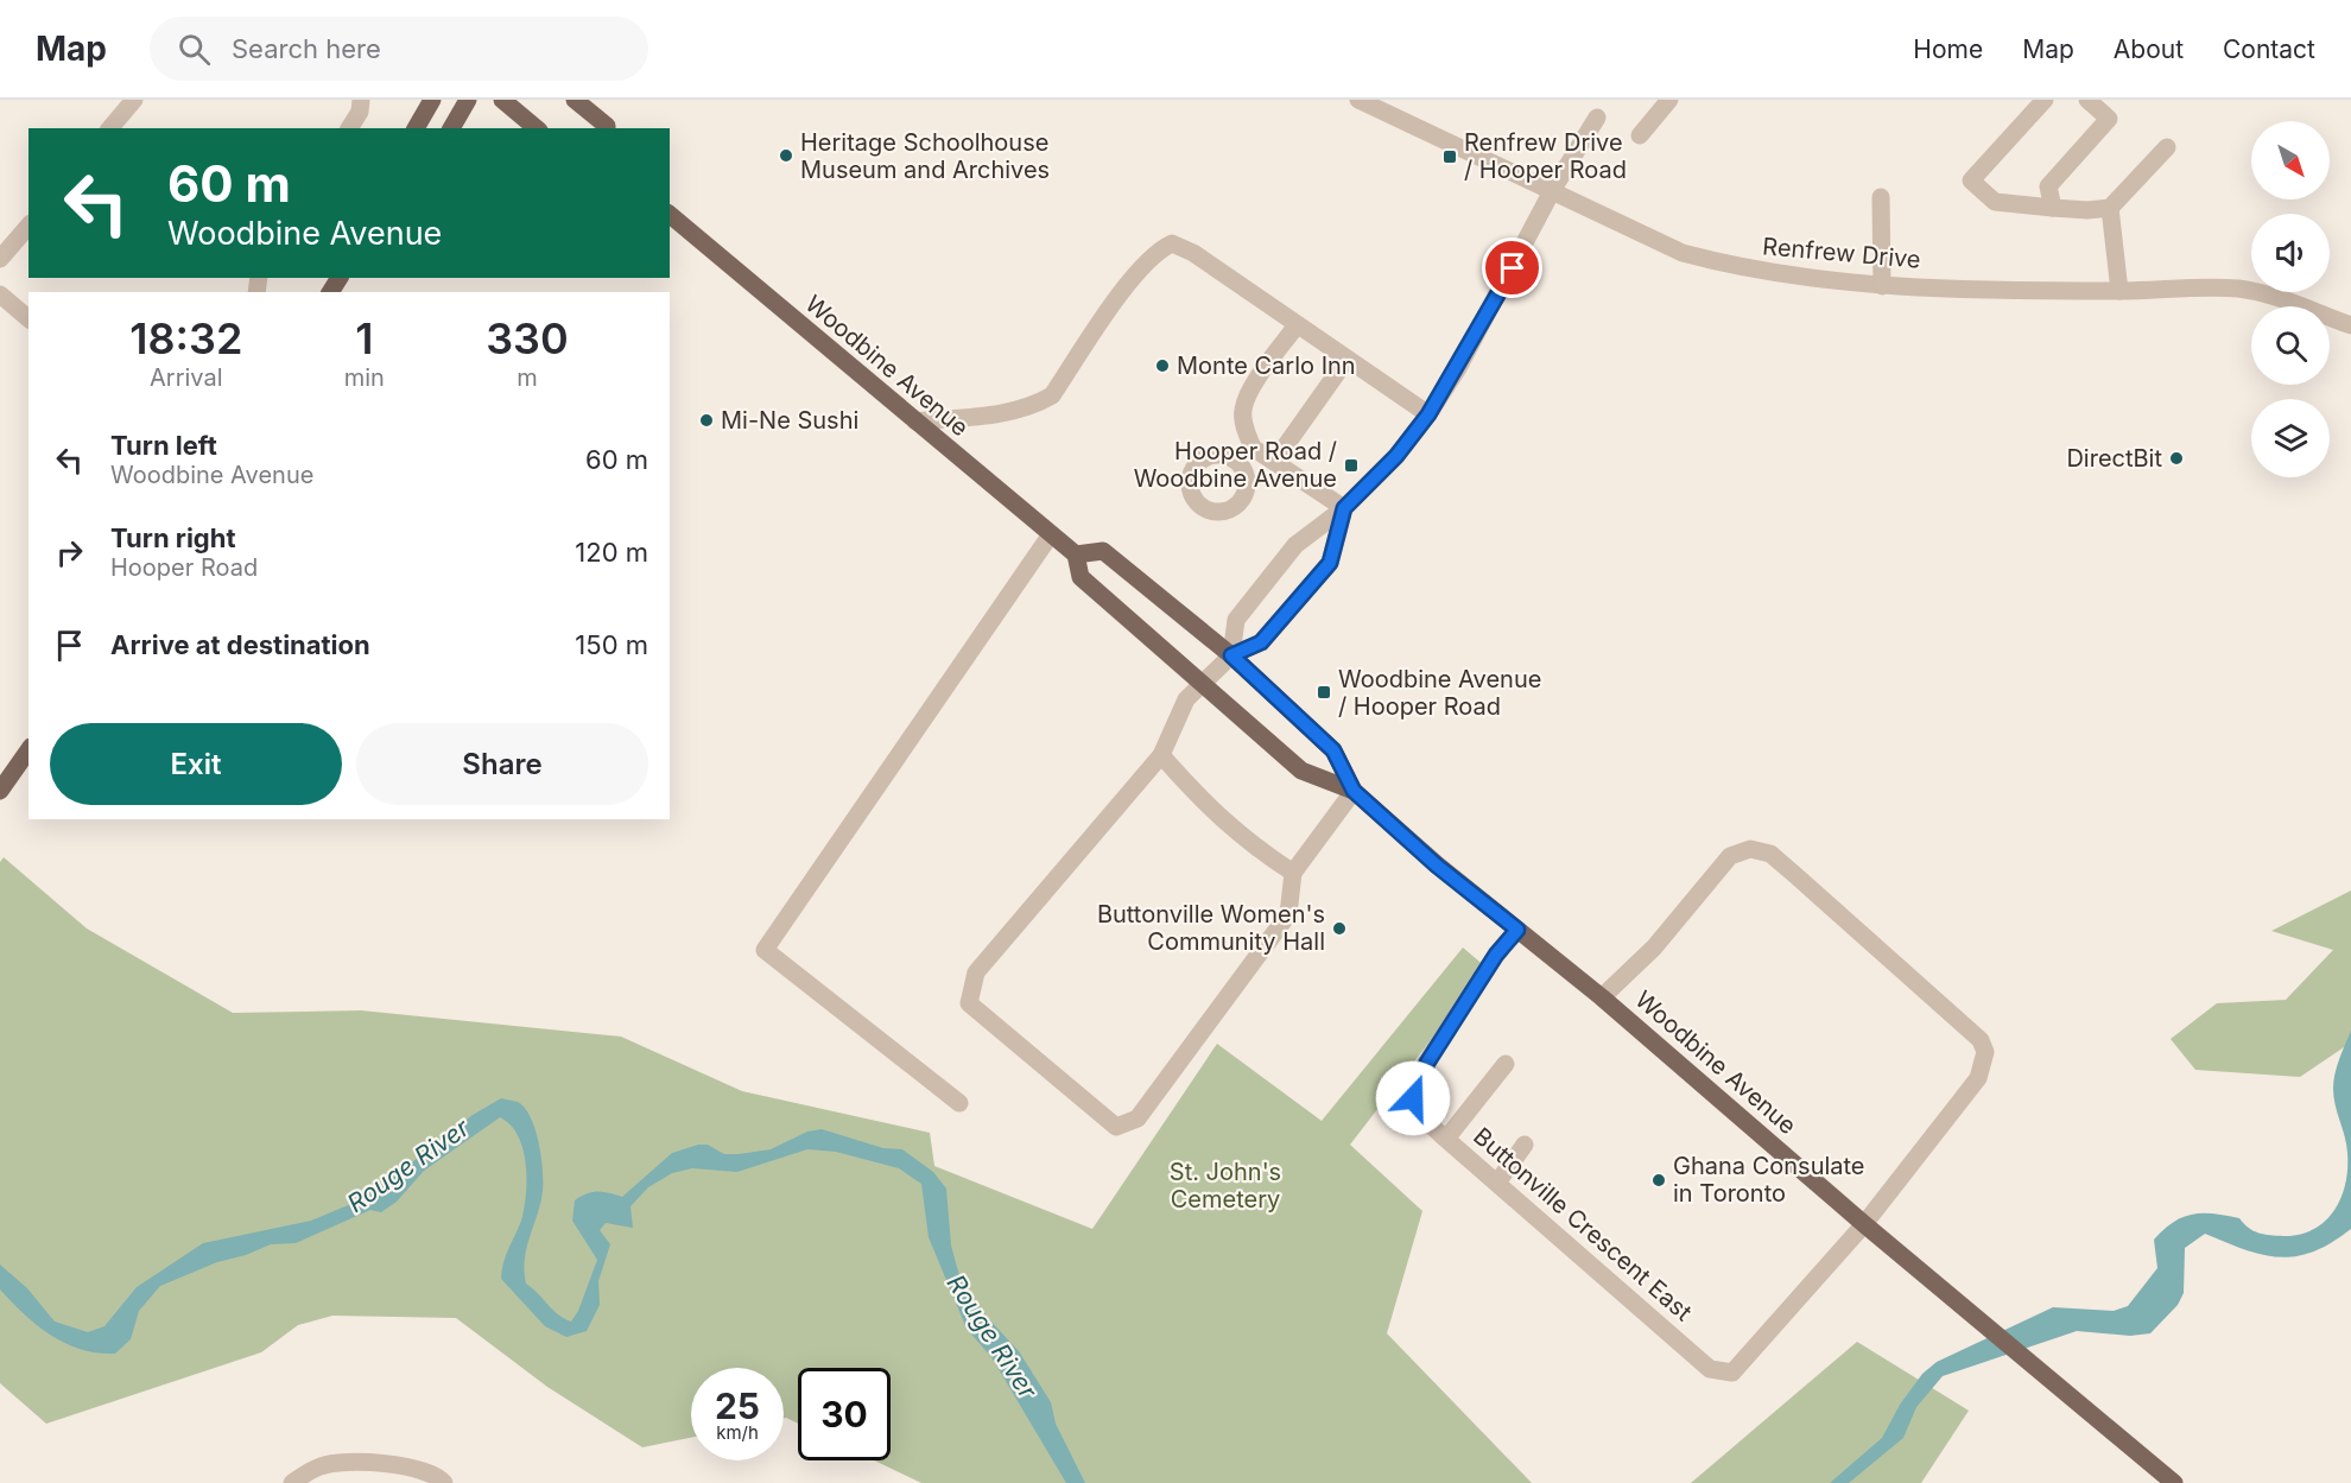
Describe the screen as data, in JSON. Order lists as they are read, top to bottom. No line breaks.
{"streets":{"main road":["Woodbine Avenue"],"street":["Renfrew Drive","Buttonville Crescent East"]},"crossings":[["Woodbine Avenue","Buttonville Crescent East"]],"water":["Rouge River"],"parks":["St. John's Cemetery"],"places":{"other":["Heritage Schoolhouse Museum and Archives","Monte Carlo Inn","Mi-Ne Sushi","DirectBit","Buttonville Women's Community Hall","Ghana Consulate in Toronto"],"transit":["Renfrew Drive / Hooper Road","Hooper Road / Woodbine Avenue","Woodbine Avenue / Hooper Road"]},"north":"bottom right","page":{"header":"Map","search":"Search here","nav":["Home","Map","About","Contact"],"turn":["60 m","Woodbine Avenue"],"eta":["18:32","Arrival","1","min","330","m"],"list":[{"name":"Turn left","note":"Woodbine Avenue","value":"60 m"},{"name":"Turn right","note":"Hooper Road","value":"120 m"},{"name":"Arrive at destination","value":"150 m"}],"buttons":["Exit","Share"],"speed":"25 km/h","limit":"30"}}
